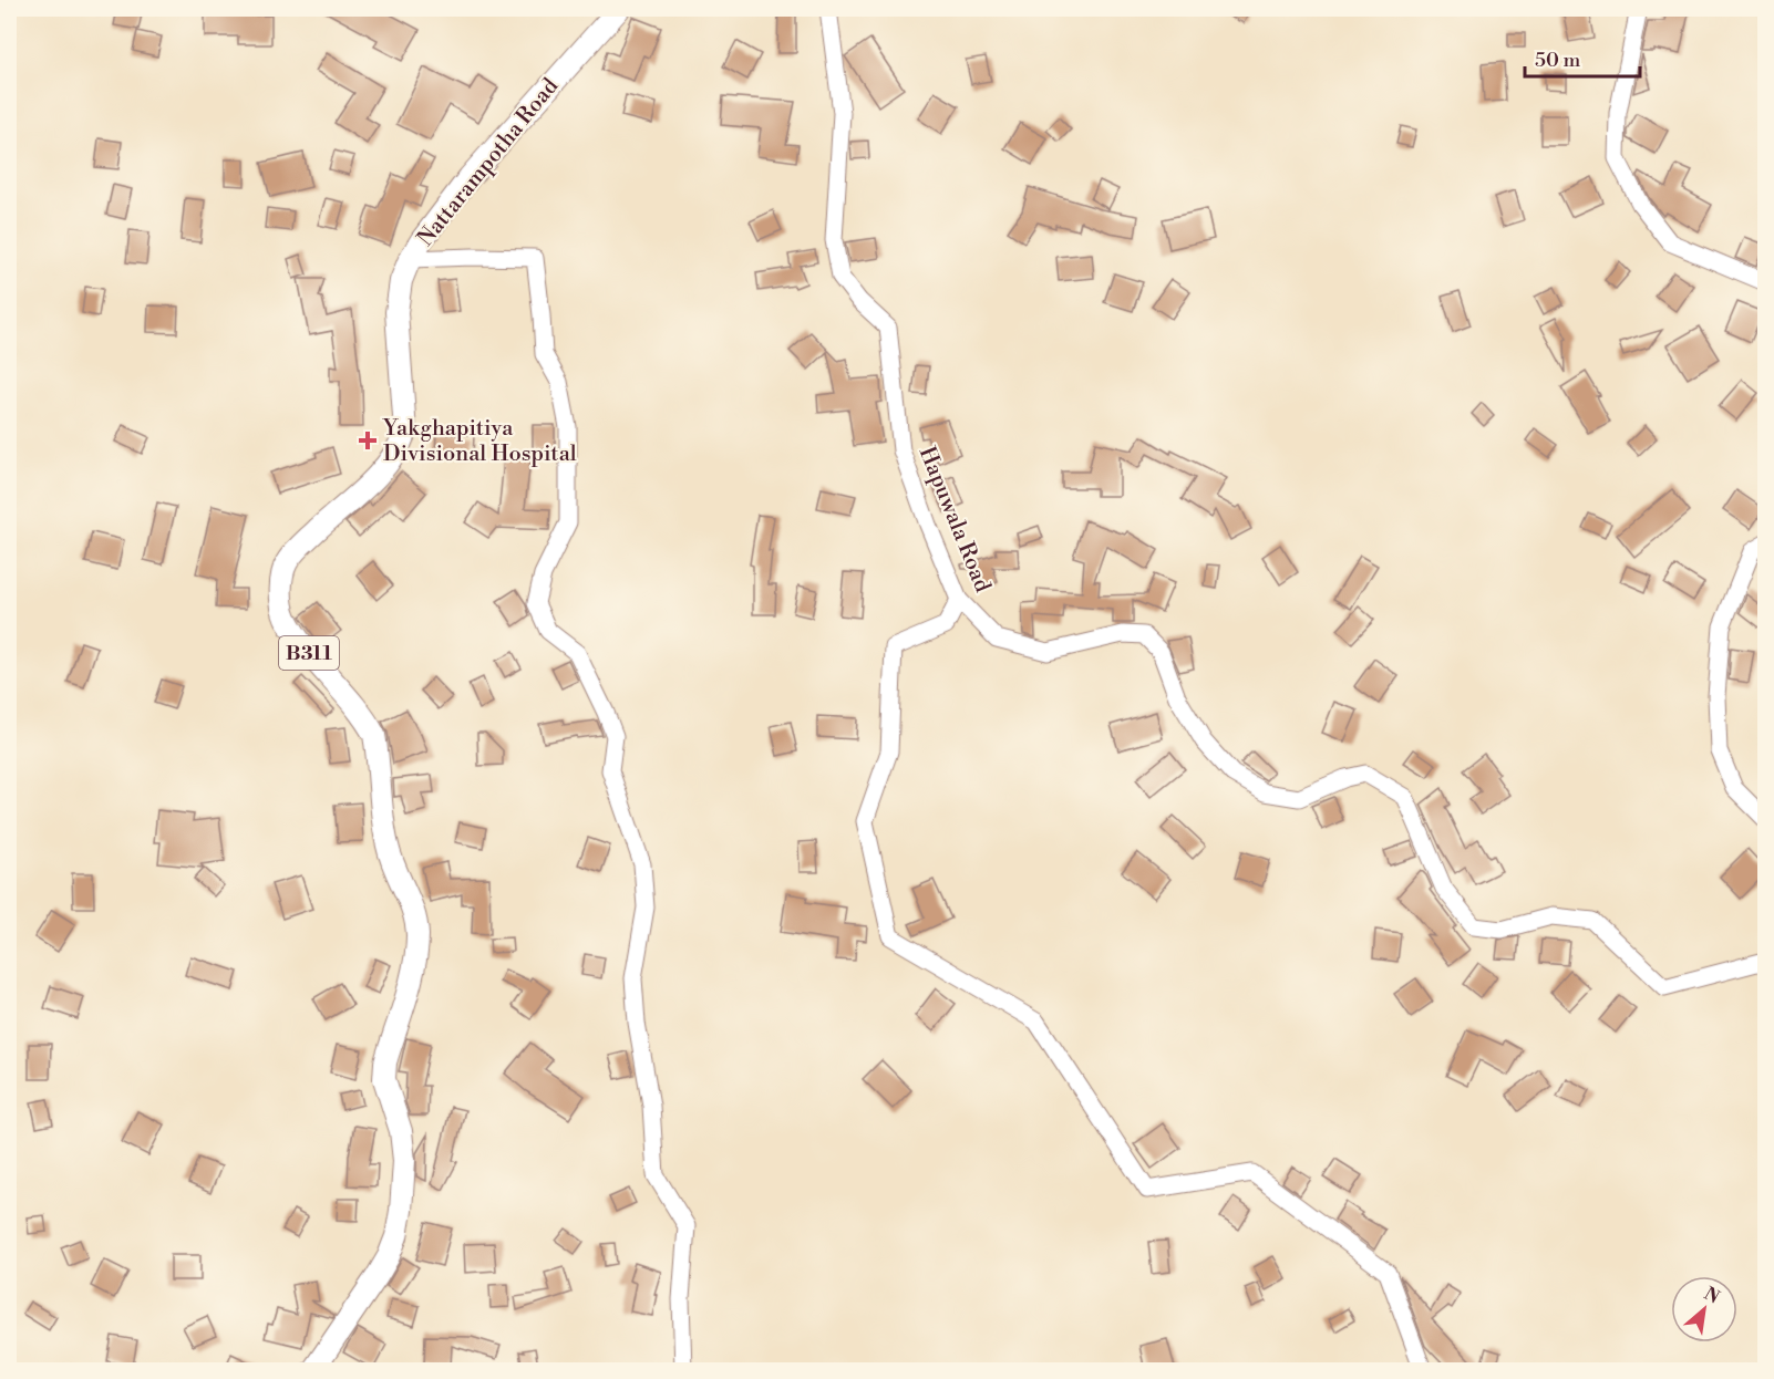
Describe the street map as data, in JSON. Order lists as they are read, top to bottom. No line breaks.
{"streets":{"main road":["Nattarampotha Road","B311"],"street":["Hapuwala Road"]},"places":{"health":["Yakghapitiya Divisional Hospital"]},"scale_bar":"50 m","north":"top right"}
